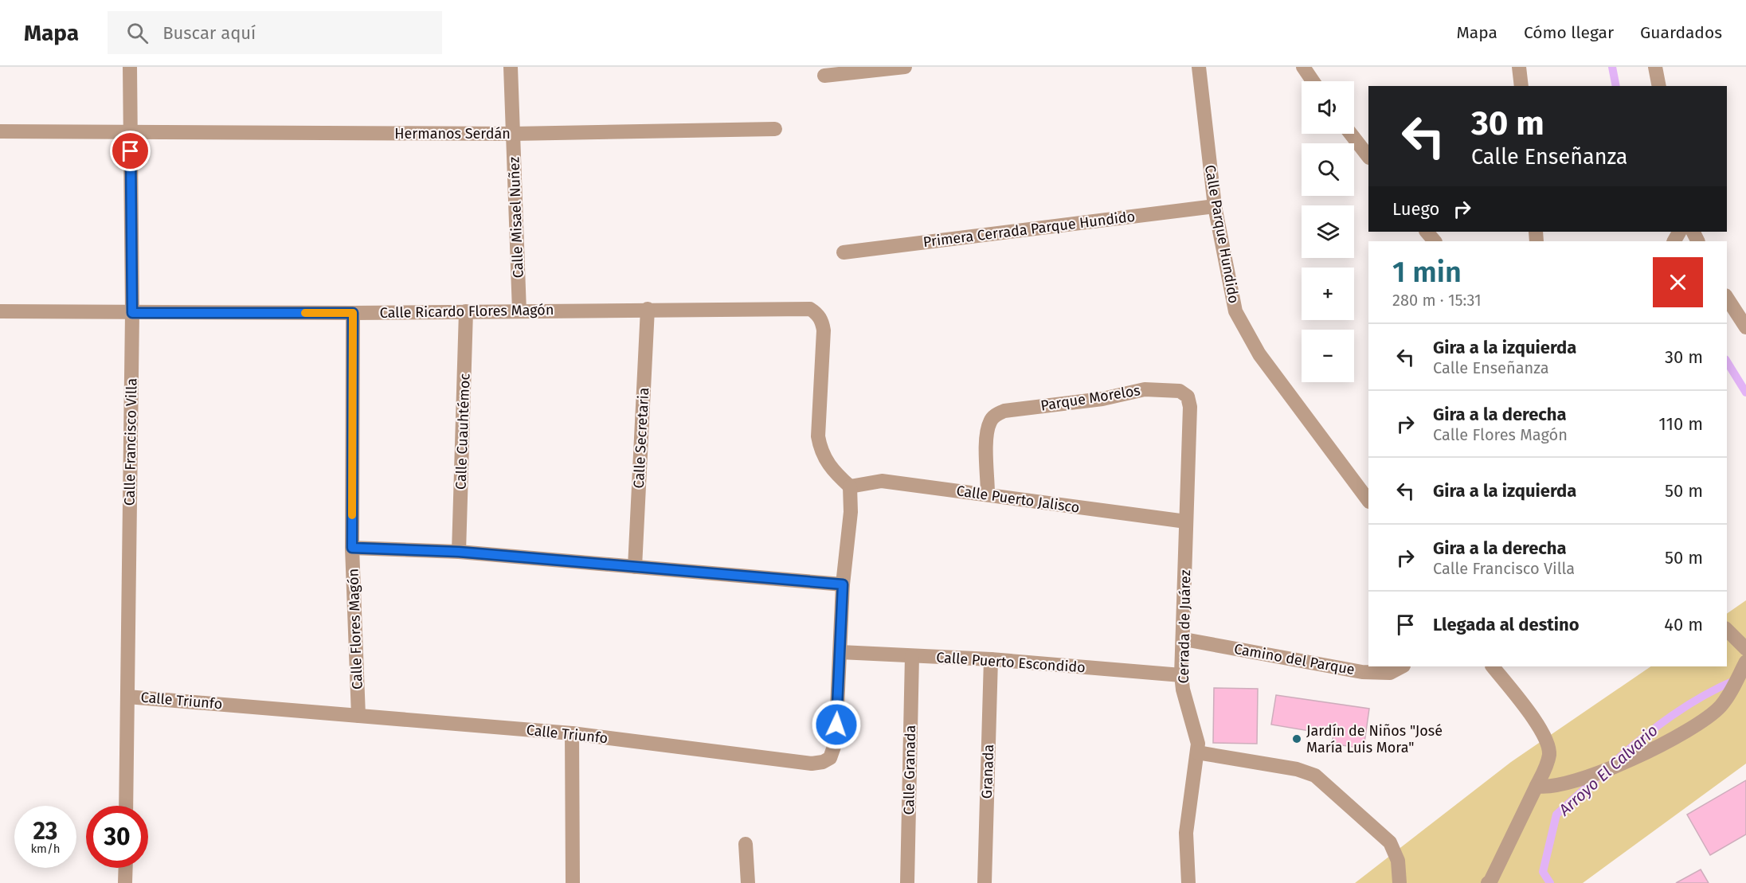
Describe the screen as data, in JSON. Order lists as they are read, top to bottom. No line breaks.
{"streets":{"street":["Hermanos Serdán","Calle Misael Nuñez","Primera Cerrada Parque Hundido","Calle Parque Hundido","Calle Ricardo Flores Magón","Parque Morelos","Calle Cuauhtémoc","Calle Secretaria","Calle Francisco Villa","Calle Puerto Jalisco","Cerrada de Juárez","Calle Flores Magón","Camino del Parque","Calle Puerto Escondido","Calle Triunfo","Calle Granada","Granada"]},"crossings":[["Hermanos Serdán","Calle Misael Nuñez"],["Hermanos Serdán","Calle Francisco Villa"],["Calle Misael Nuñez","Calle Ricardo Flores Magón"],["Primera Cerrada Parque Hundido","Calle Parque Hundido"],["Calle Ricardo Flores Magón","Calle Cuauhtémoc"],["Calle Ricardo Flores Magón","Calle Secretaria"],["Calle Ricardo Flores Magón","Calle Francisco Villa"],["Calle Ricardo Flores Magón","Calle Puerto Jalisco"],["Calle Ricardo Flores Magón","Calle Flores Magón"],["Calle Ricardo Flores Magón","Calle Triunfo"],["Parque Morelos","Calle Puerto Jalisco"],["Parque Morelos","Cerrada de Juárez"],["Calle Francisco Villa","Calle Triunfo"],["Calle Puerto Jalisco","Cerrada de Juárez"],["Calle Puerto Jalisco","Calle Triunfo"],["Cerrada de Juárez","Camino del Parque"],["Cerrada de Juárez","Calle Puerto Escondido"],["Calle Flores Magón","Calle Triunfo"],["Calle Puerto Escondido","Calle Triunfo"],["Calle Puerto Escondido","Calle Granada"],["Calle Puerto Escondido","Granada"]],"water":["Arroyo El Calvario"],"places":["Jardín de Niños \"José María Luis Mora\""],"page":{"header":"Mapa","search":"Buscar aquí","nav":["Mapa","Cómo llegar","Guardados"],"map_buttons":["+","−"],"turn":["30 m","Calle Enseñanza"],"then":"Luego","heading":["1 min","280 m · 15:31"],"list":[{"name":"Gira a la izquierda","note":"Calle Enseñanza","value":"30 m"},{"name":"Gira a la derecha","note":"Calle Flores Magón","value":"110 m"},{"name":"Gira a la izquierda","value":"50 m"},{"name":"Gira a la derecha","note":"Calle Francisco Villa","value":"50 m"},{"name":"Llegada al destino","value":"40 m"}],"speed":"23 km/h","limit":"30"}}
